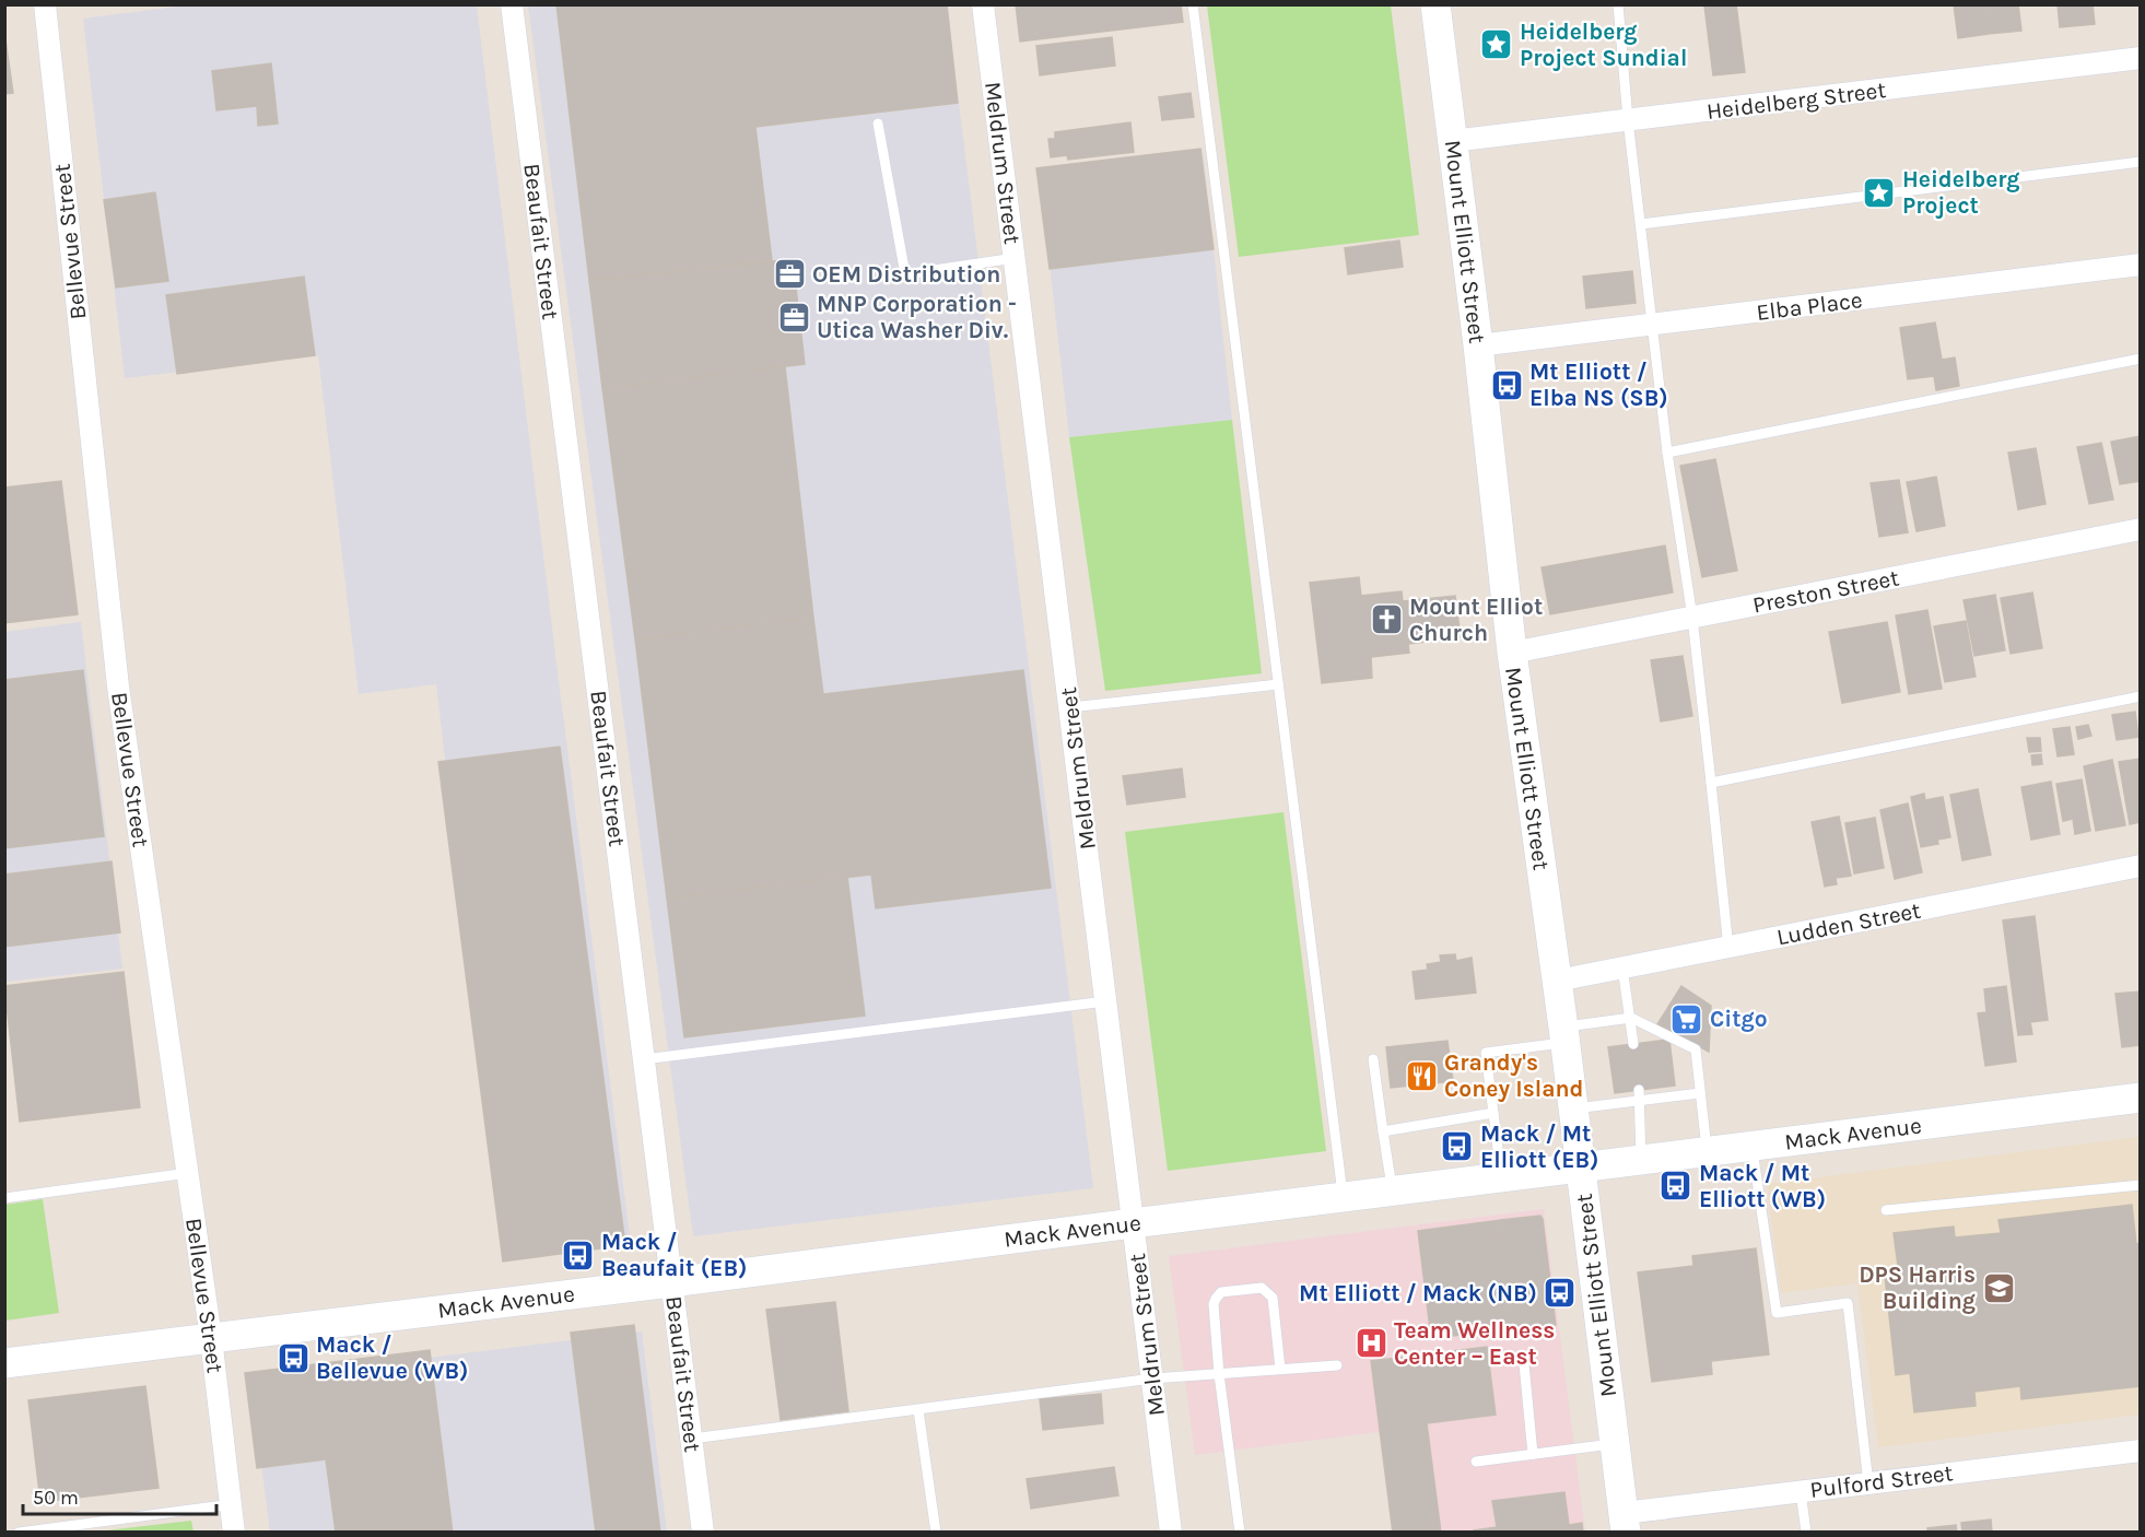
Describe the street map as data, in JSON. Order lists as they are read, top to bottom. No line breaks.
{"streets":{"main road":["Mount Elliott Street","Mack Avenue"],"street":["Heidelberg Street","Meldrum Street","Bellevue Street","Beaufait Street","Elba Place","Preston Street","Ludden Street","Pulford Street"]},"crossings":[["Heidelberg Street","Mount Elliott Street"],["Meldrum Street","Mack Avenue"],["Bellevue Street","Mack Avenue"],["Beaufait Street","Mack Avenue"],["Mount Elliott Street","Elba Place"],["Mount Elliott Street","Preston Street"],["Mount Elliott Street","Ludden Street"],["Mount Elliott Street","Mack Avenue"],["Mount Elliott Street","Pulford Street"]],"places":{"place":["Heidelberg Project Sundial","Heidelberg Project"],"office":["OEM Distribution","MNP Corporation - Utica Washer Div."],"bus stop":["Mt Elliott / Elba NS (SB)","Mack / Mt Elliott (EB)","Mack / Mt Elliott (WB)","Mack / Beaufait (EB)","Mt Elliott / Mack (NB)","Mack / Bellevue (WB)"],"church":["Mount Elliot Church"],"supermarket":["Citgo"],"restaurant":["Grandy's Coney Island"],"school or university":["DPS Harris Building"],"hospital":["Team Wellness Center – East"]},"scale_bar":"50 m"}
